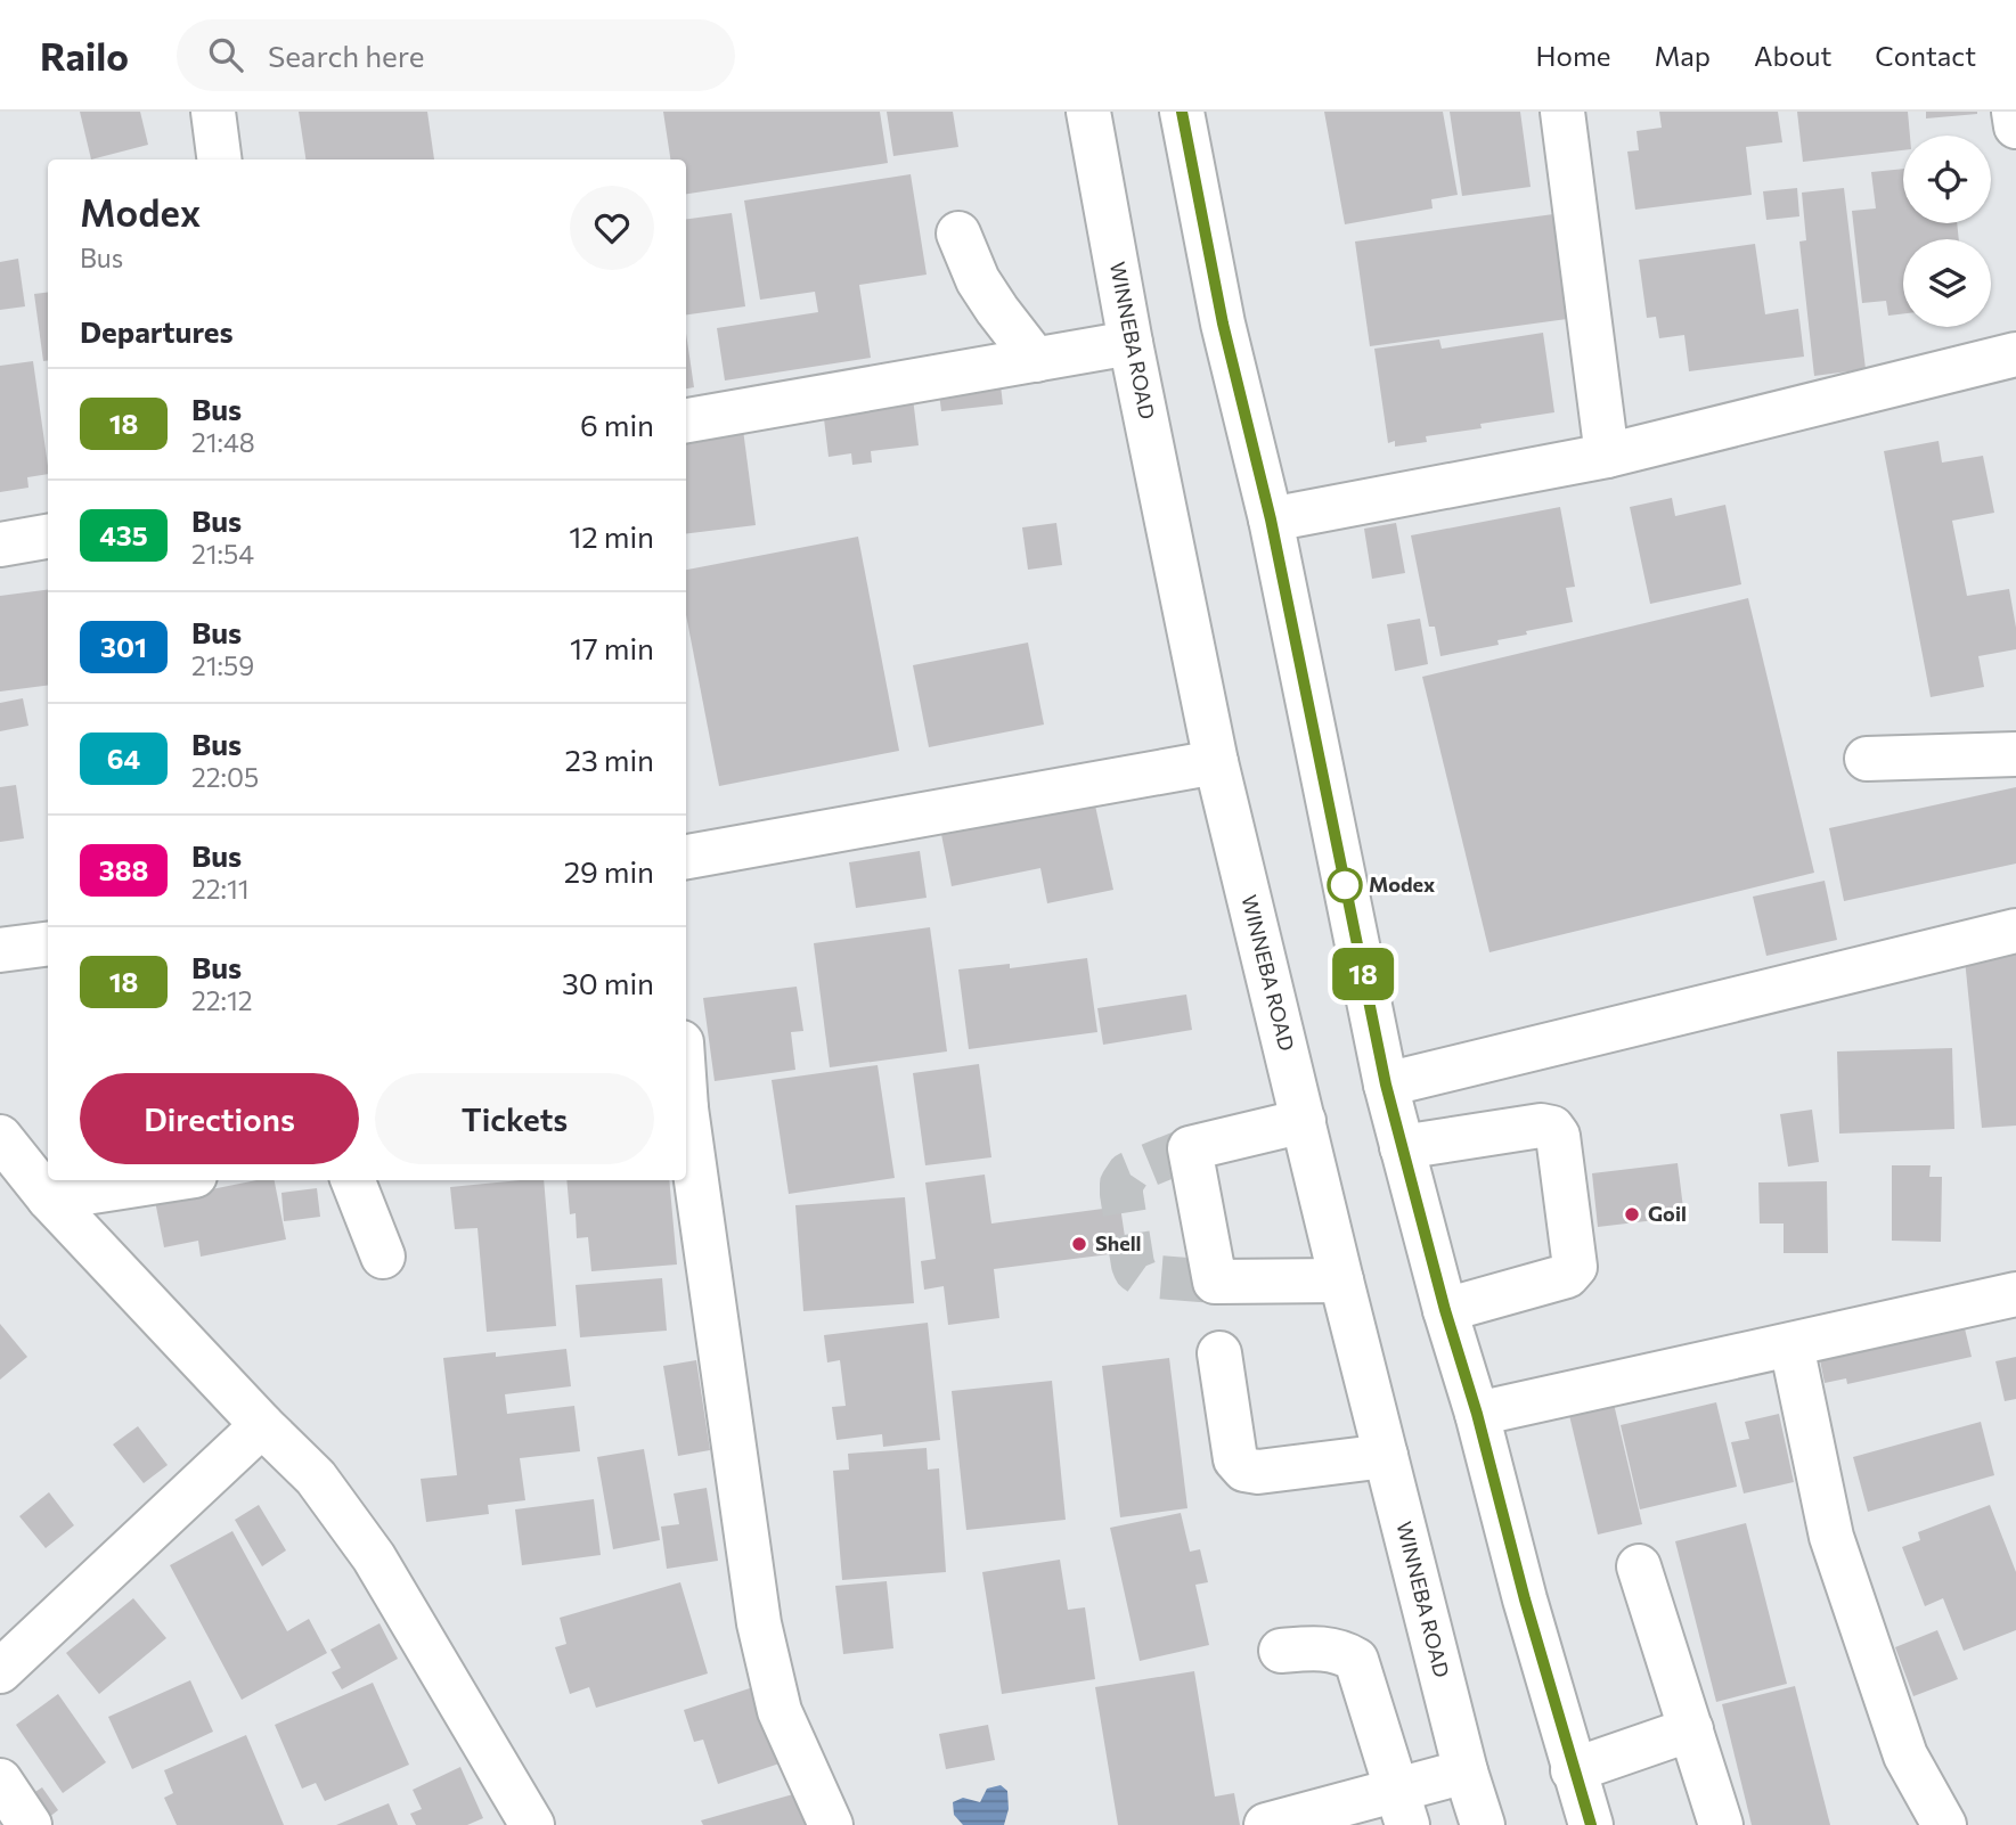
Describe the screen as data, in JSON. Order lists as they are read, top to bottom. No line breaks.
{"streets":{"main road":["WINNEBA ROAD"]},"places":["Modex","Goil","Shell"],"lines":["bus line 18"],"page":{"header":"Railo","search":"Search here","nav":["Home","Map","About","Contact"],"on_map":"18","heading":[["Modex","Bus"],"Departures"],"list":[{"mark":"18","name":"Bus","note":"21:48","value":"6 min"},{"mark":"435","name":"Bus","note":"21:54","value":"12 min"},{"mark":"301","name":"Bus","note":"21:59","value":"17 min"},{"mark":"64","name":"Bus","note":"22:05","value":"23 min"},{"mark":"388","name":"Bus","note":"22:11","value":"29 min"},{"mark":"18","name":"Bus","note":"22:12","value":"30 min"}],"buttons":["Directions","Tickets"]}}
